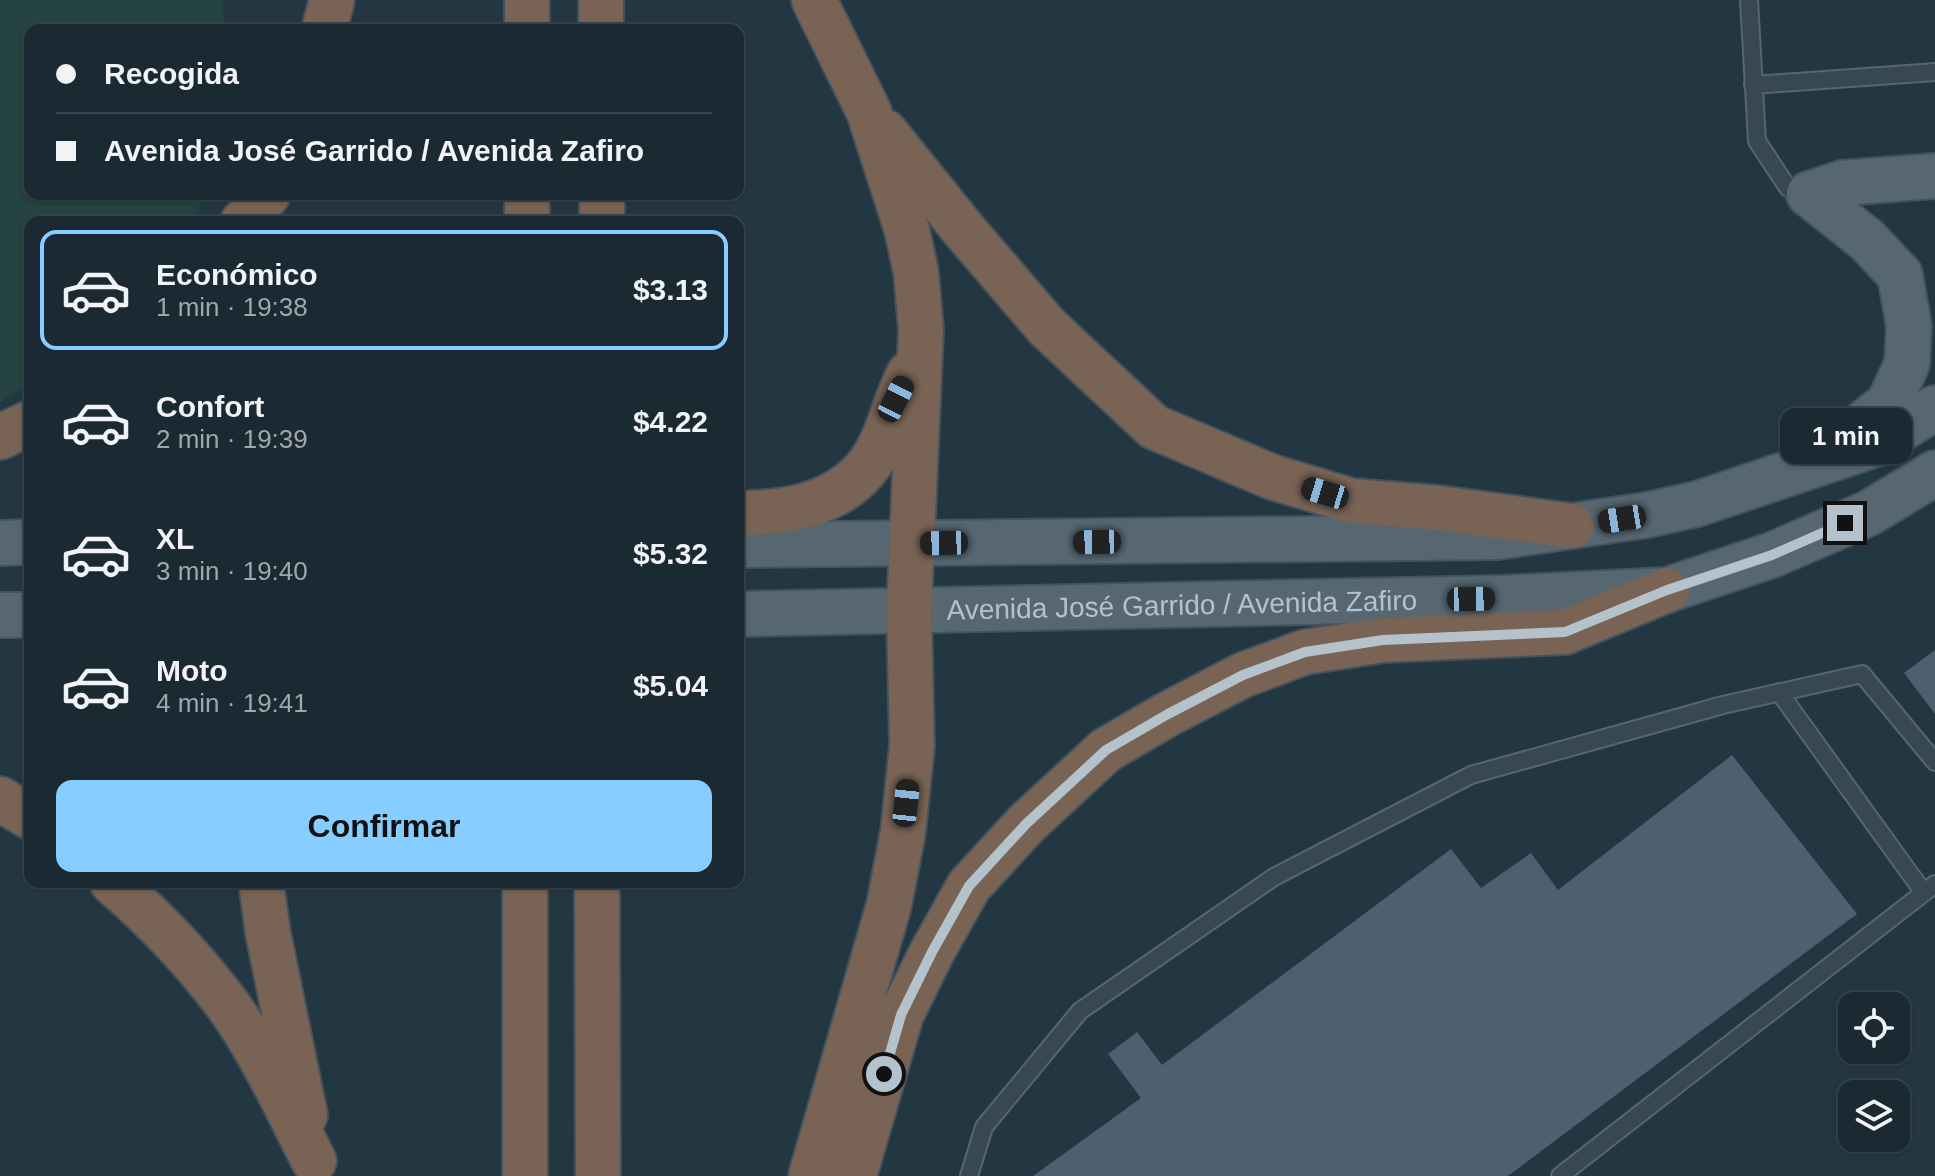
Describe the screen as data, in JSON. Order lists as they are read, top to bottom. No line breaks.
{"streets":{"main road":["Avenida José Garrido / Avenida Zafiro"]},"page":{"banner":["Recogida","Avenida José Garrido / Avenida Zafiro"],"list":[{"name":"Económico","note":"1 min · 19:38","value":"$3.13"},{"name":"Confort","note":"2 min · 19:39","value":"$4.22"},{"name":"XL","note":"3 min · 19:40","value":"$5.32"},{"name":"Moto","note":"4 min · 19:41","value":"$5.04"}],"bubble":"1 min","buttons":"Confirmar"}}
